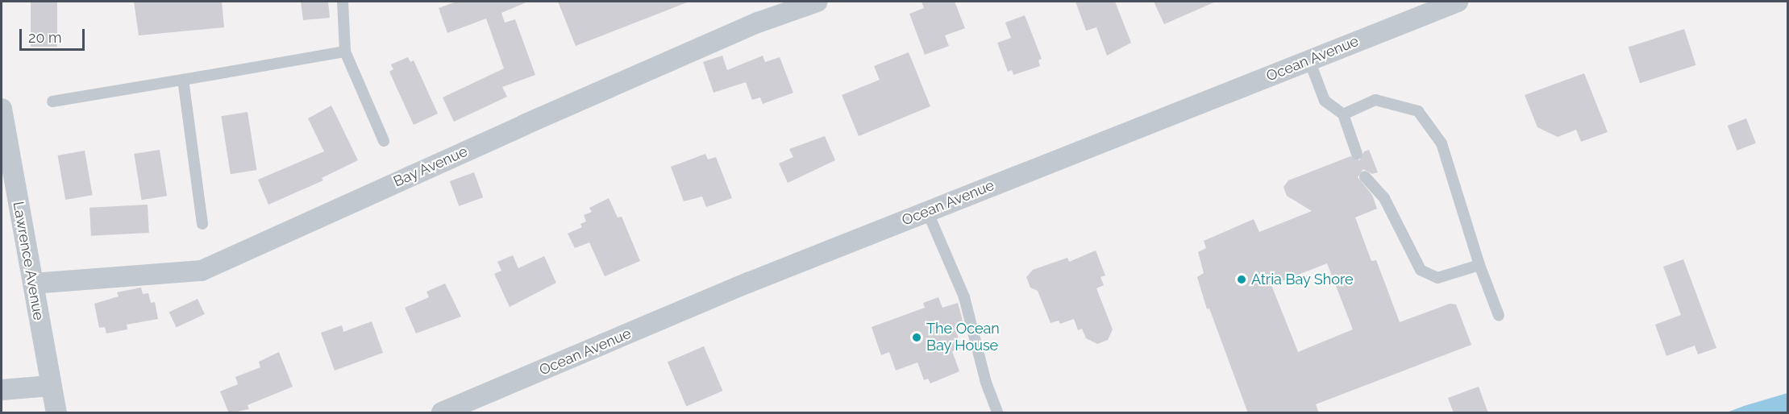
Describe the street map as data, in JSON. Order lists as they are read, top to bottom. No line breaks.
{"streets":{"street":["Ocean Avenue","Bay Avenue","Lawrence Avenue"]},"crossings":[["Bay Avenue","Lawrence Avenue"]],"places":["Atria Bay Shore","The Ocean Bay House"],"scale_bar":"20 m"}
